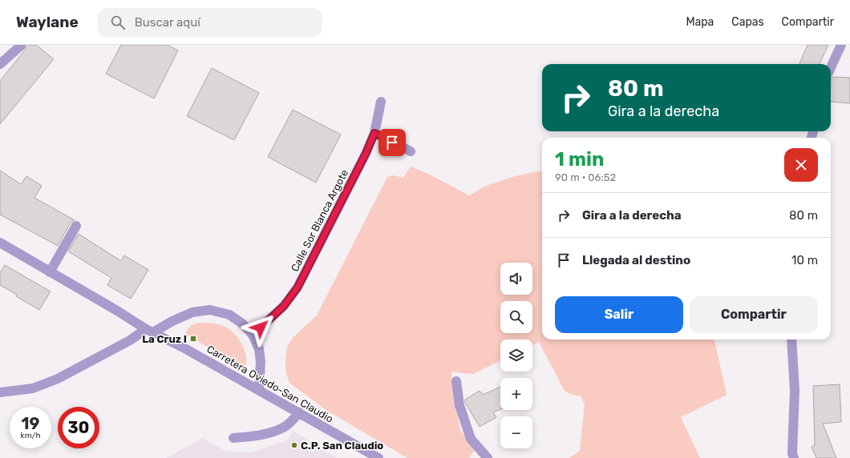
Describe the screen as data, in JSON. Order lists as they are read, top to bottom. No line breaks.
{"streets":{"street":["Calle Sor Blanca Argote","Carretera Oviedo-San Claudio"]},"places":{"transit":["La Cruz I"],"other":["C.P. San Claudio"]},"page":{"header":"Waylane","search":"Buscar aquí","nav":["Mapa","Capas","Compartir"],"turn":["80 m","Gira a la derecha"],"heading":["1 min","90 m · 06:52"],"list":[{"name":"Gira a la derecha","value":"80 m"},{"name":"Llegada al destino","value":"10 m"}],"map_buttons":["+","−"],"buttons":["Salir","Compartir"],"speed":"19 km/h","limit":"30"}}
